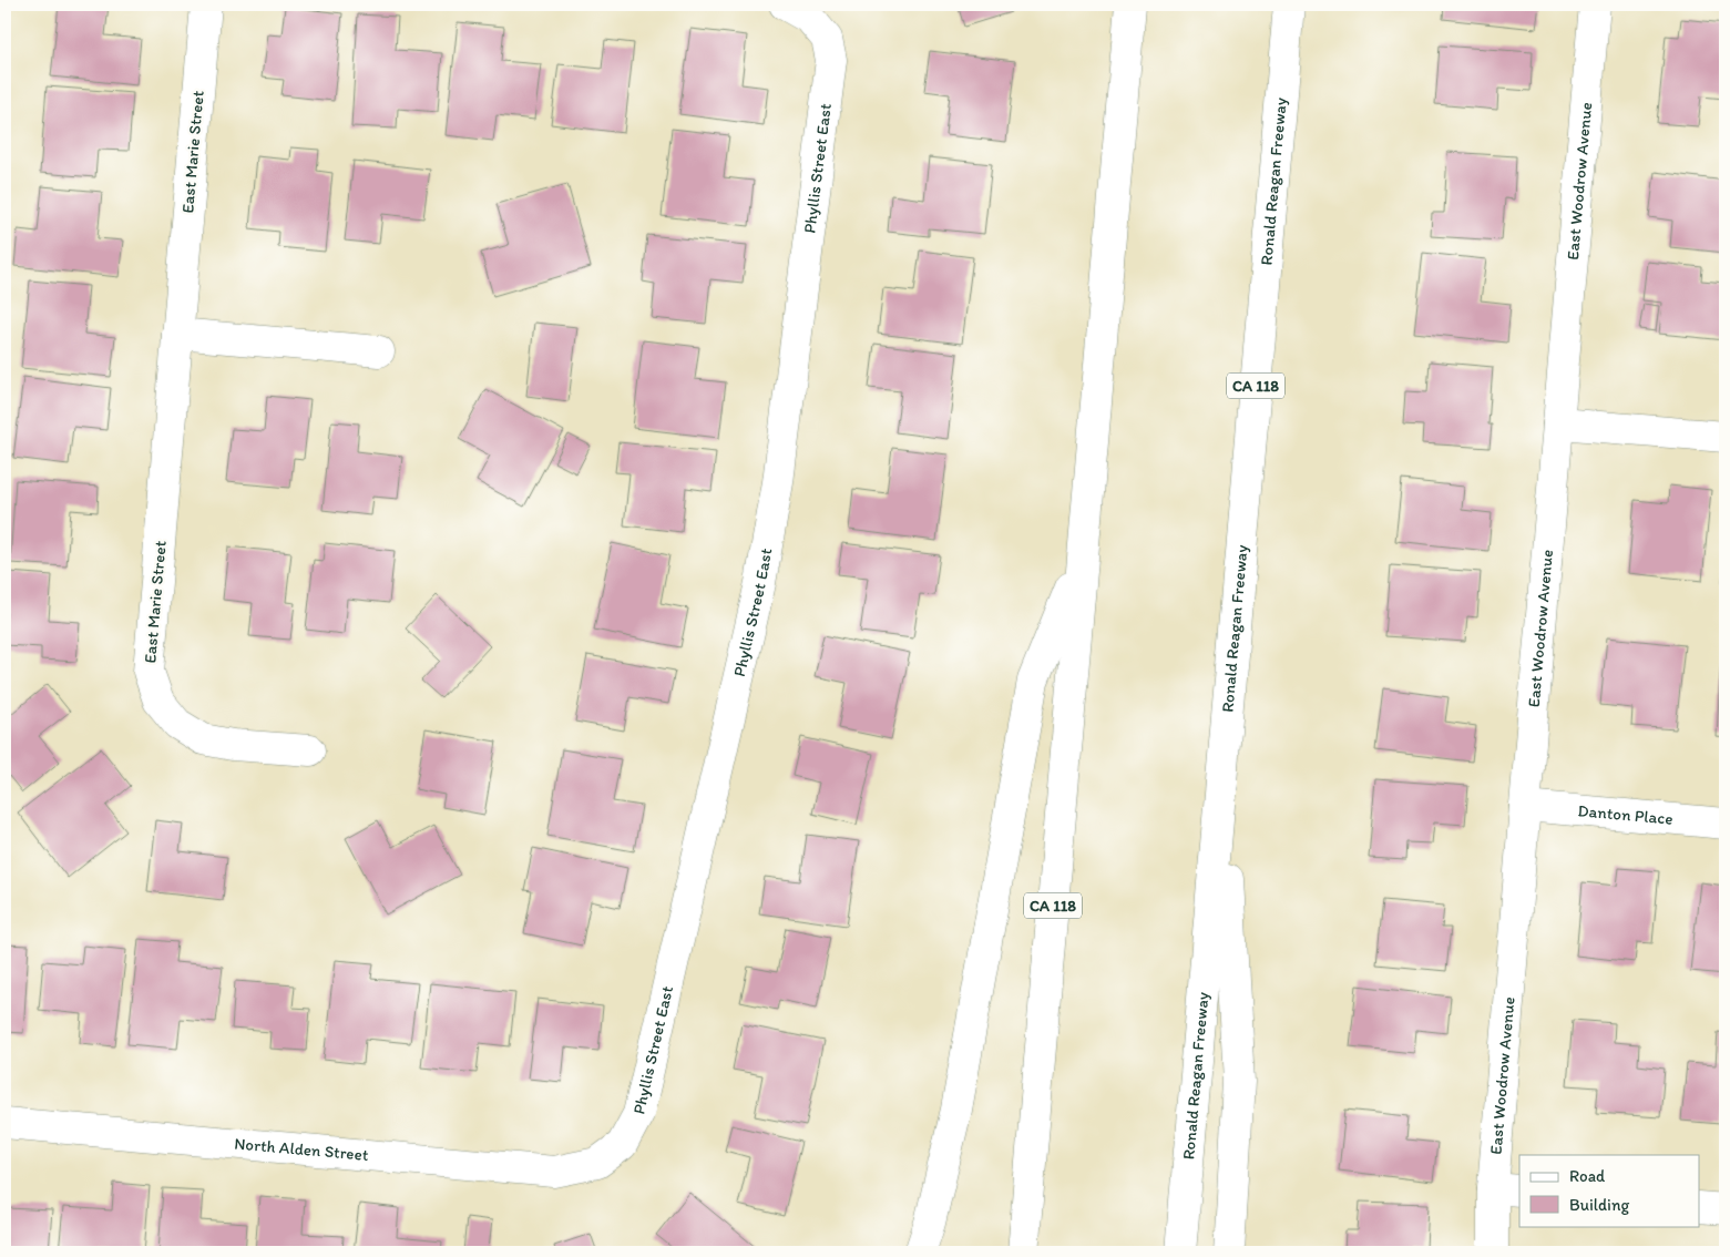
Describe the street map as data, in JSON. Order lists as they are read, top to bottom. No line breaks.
{"streets":{"main road":["East Marie Street","Phyllis Street East","East Woodrow Avenue","Ronald Reagan Freeway","CA 118","Danton Place","North Alden Street"]},"crossings":[["Phyllis Street East","North Alden Street"],["East Woodrow Avenue","Danton Place"]],"legend":["Road","Building"]}
